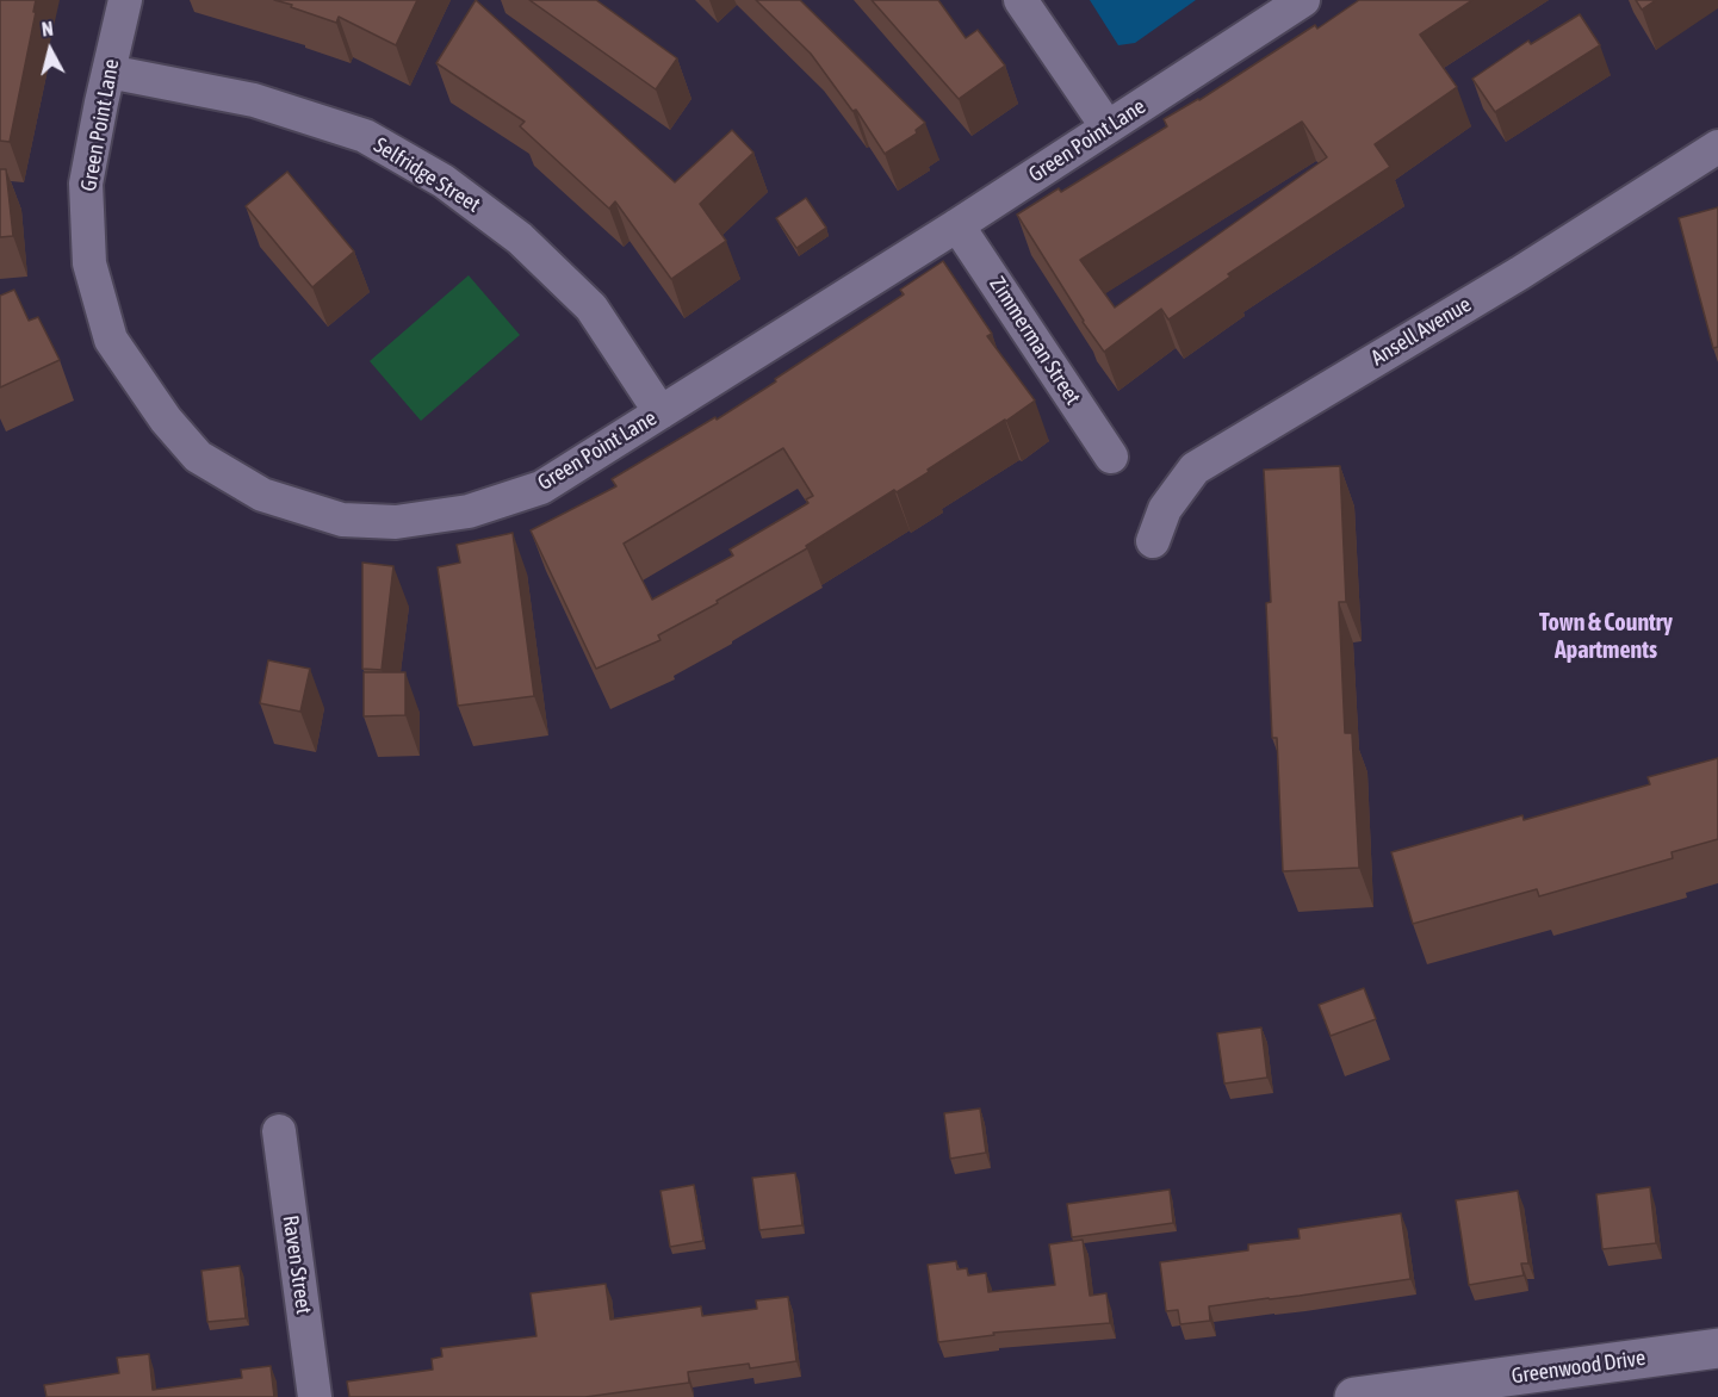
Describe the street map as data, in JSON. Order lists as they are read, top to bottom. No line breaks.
{"streets":{"street":["Green Point Lane","Selfridge Street","Ansell Avenue","Zimmerman Street","Raven Street","Greenwood Drive"]},"crossings":[["Green Point Lane","Selfridge Street"],["Green Point Lane","Zimmerman Street"]],"districts":["Town & Country Apartments"],"north":"top"}
